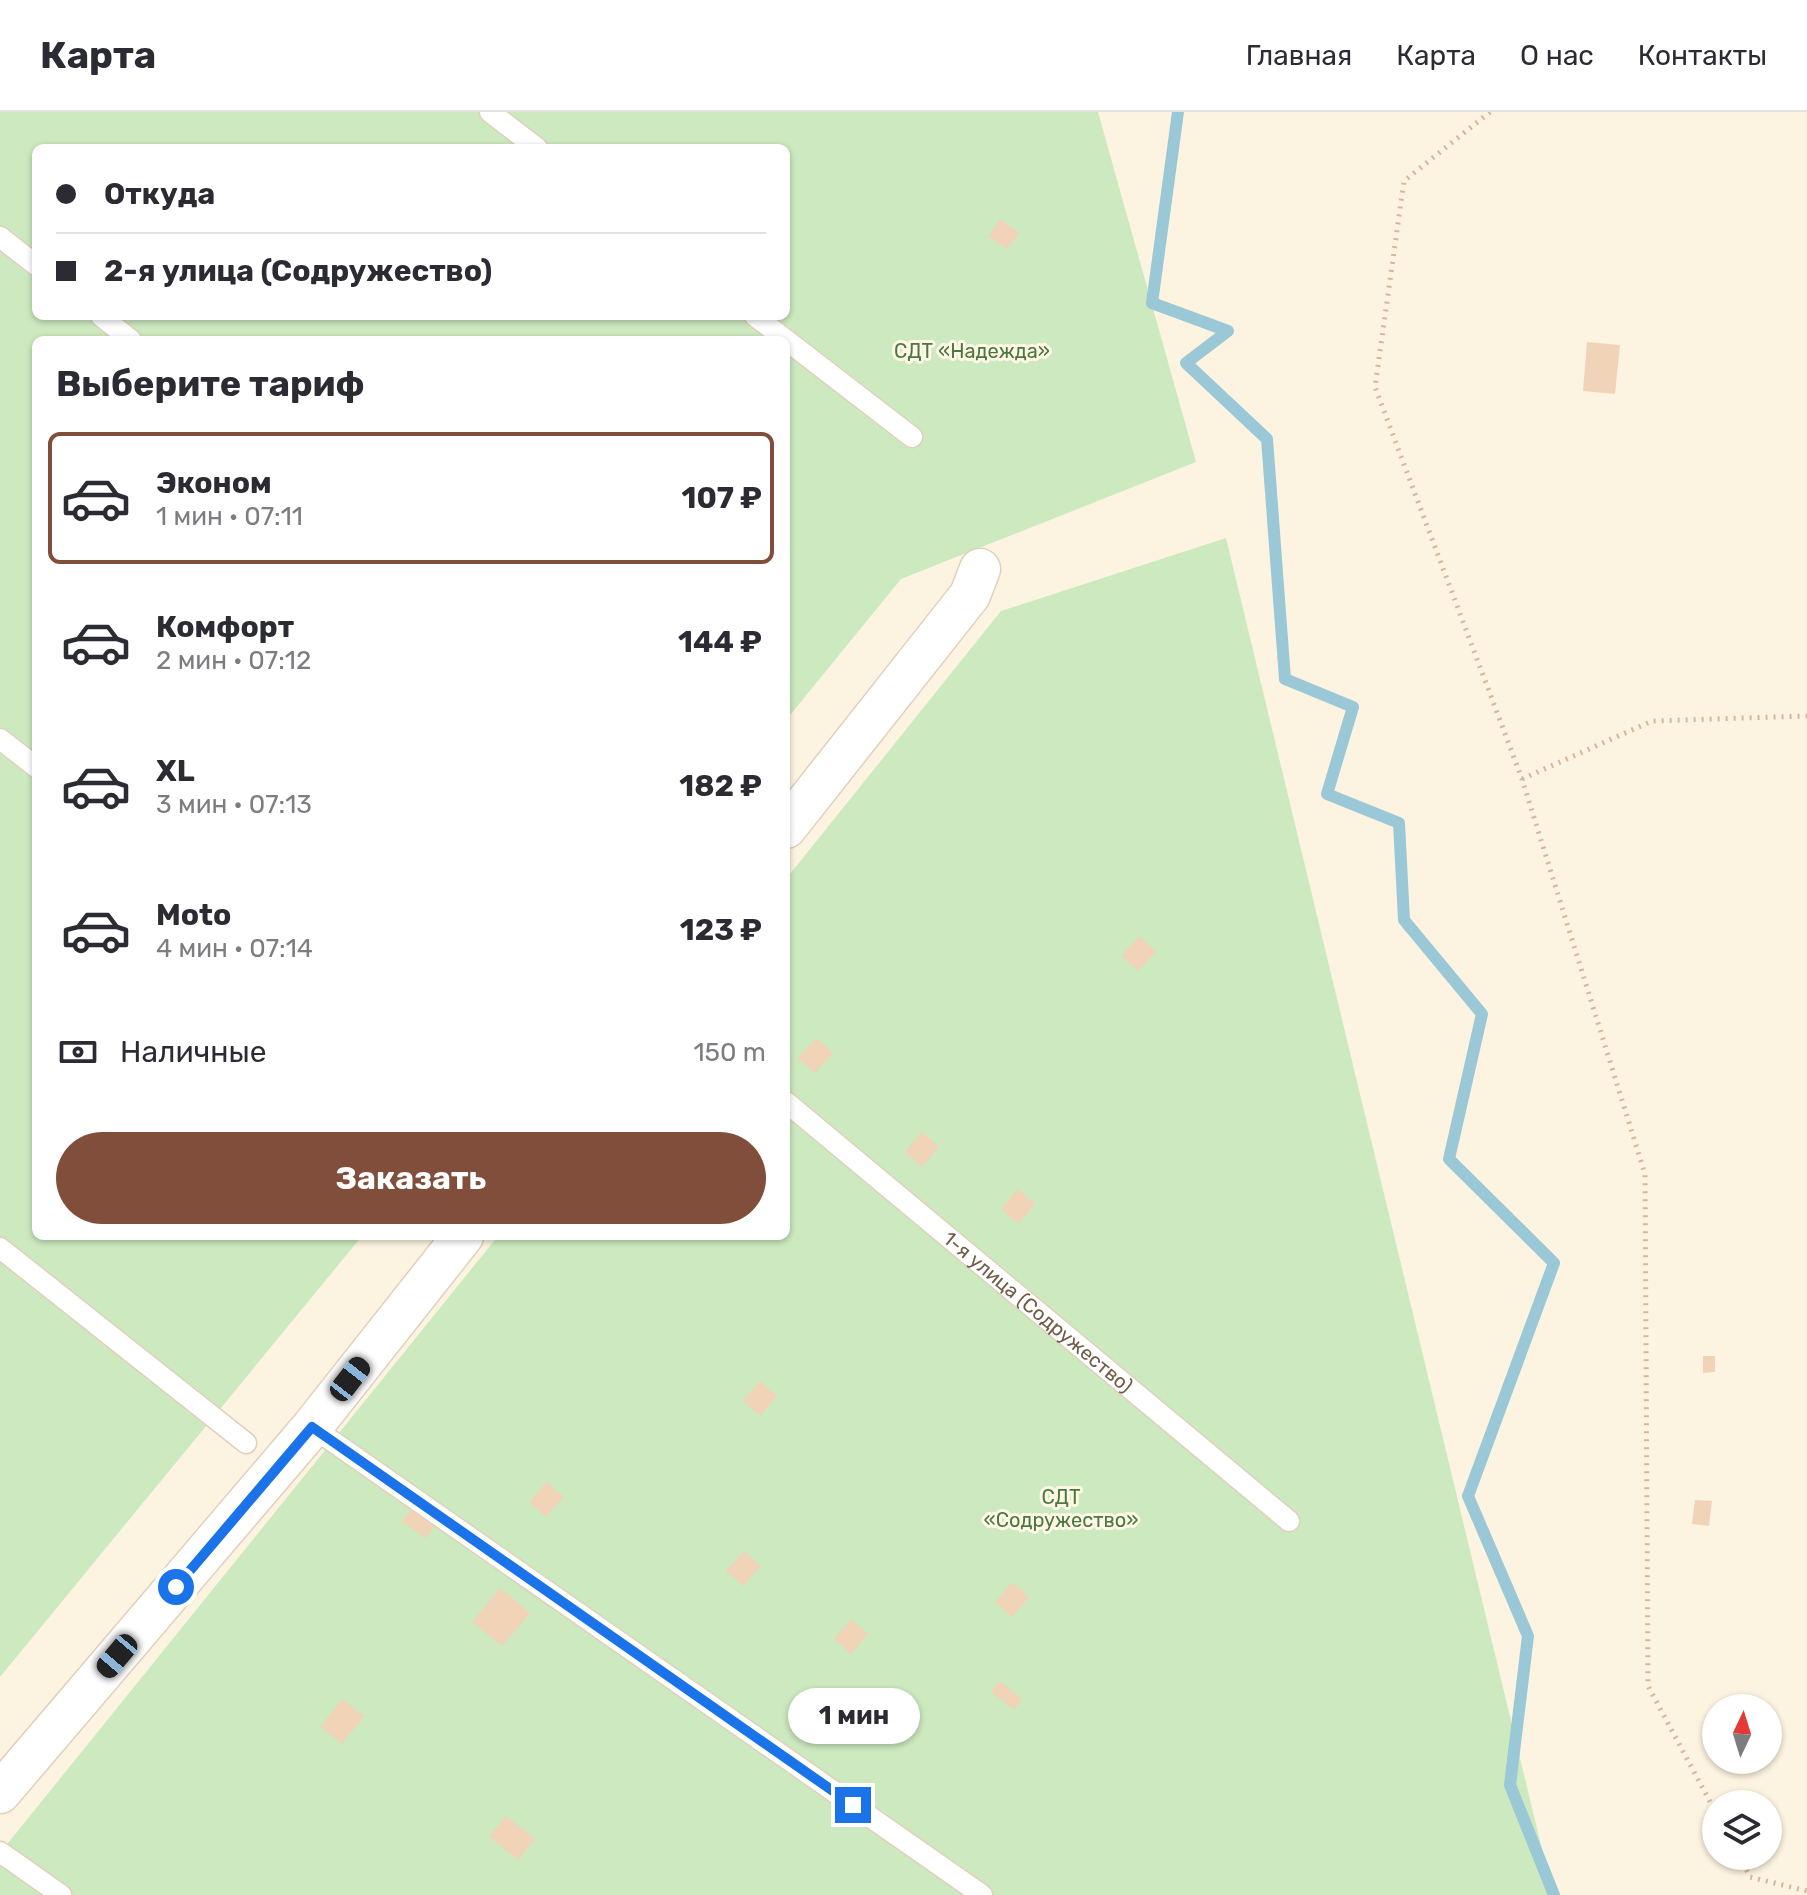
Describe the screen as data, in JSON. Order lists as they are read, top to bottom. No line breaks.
{"streets":{"lane":["1-я улица (Содружество)"]},"parks":["СДТ «Надежда»","СДТ «Содружество»"],"north":"top","page":{"header":"Карта","nav":["Главная","Карта","О нас","Контакты"],"banner":["Откуда","2-я улица (Содружество)"],"heading":"Выберите тариф","list":[{"name":"Эконом","note":"1 мин · 07:11","value":"107 ₽"},{"name":"Комфорт","note":"2 мин · 07:12","value":"144 ₽"},{"name":"XL","note":"3 мин · 07:13","value":"182 ₽"},{"name":"Moto","note":"4 мин · 07:14","value":"123 ₽"}],"pay":["Наличные","150 m"],"buttons":"Заказать","bubble":"1 мин"}}
